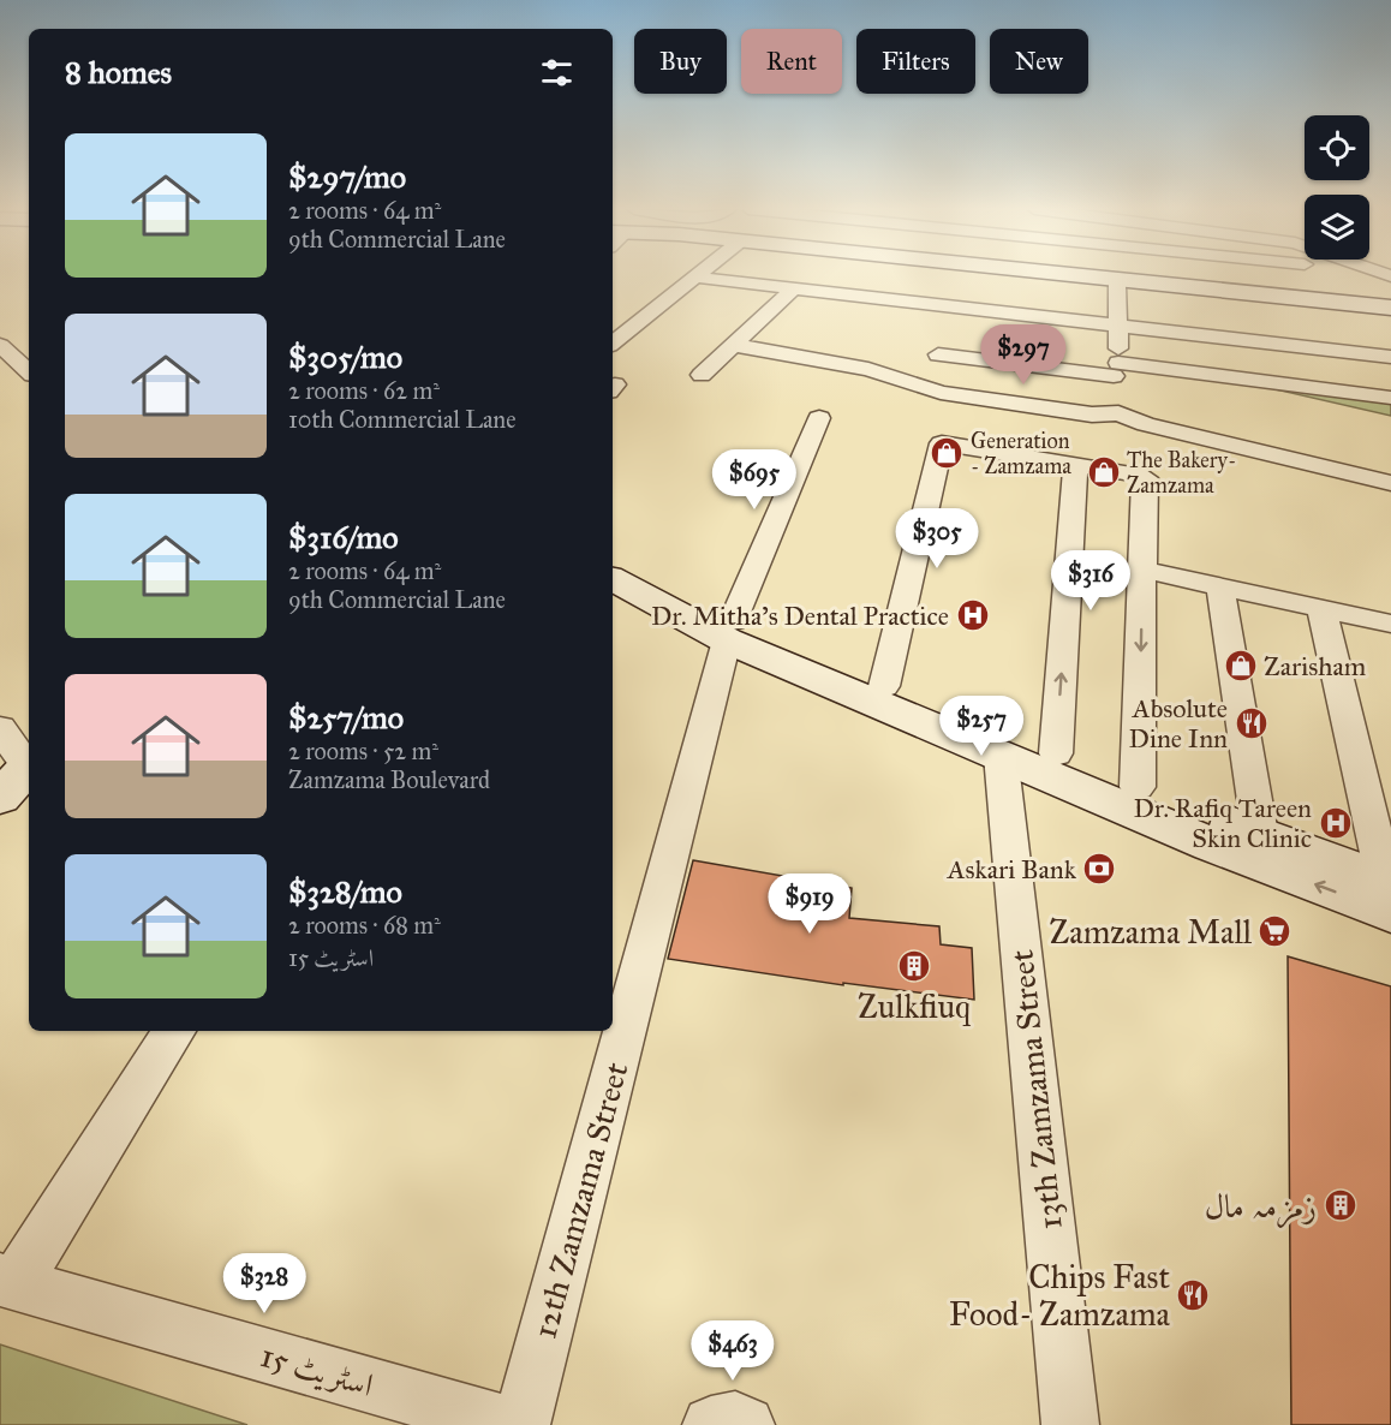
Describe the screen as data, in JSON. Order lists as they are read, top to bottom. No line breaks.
{"streets":{"street":["13th Zamzama Street","12th Zamzama Street","اسٹریٹ 15"]},"places":{"shop":["Generation - Zamzama","The Bakery- Zamzama","Zarisham"],"hospital":["Dr. Mitha's Dental Practice","Dr. Rafiq Tareen Skin Clinic"],"restaurant":["Absolute Dine Inn","Chips Fast Food- Zamzama"],"bank":["Askari Bank"],"supermarket":["Zamzama Mall"],"building":["Zulkfiuq","زمزمہ مال"]},"page":{"chip":["Buy","Rent","Filters","New"],"heading":"8 homes","list":[{"name":"$297/mo","note":"2 rooms · 64 m² · 9th Commercial Lane"},{"name":"$305/mo","note":"2 rooms · 62 m² · 10th Commercial Lane"},{"name":"$316/mo","note":"2 rooms · 64 m² · 9th Commercial Lane"},{"name":"$257/mo","note":"2 rooms · 52 m² · Zamzama Boulevard"},{"name":"$328/mo","note":"2 rooms · 68 m² · اسٹریٹ 15"}],"price":["$297","$695","$305","$316","$257","$919","$328","$463"]}}
